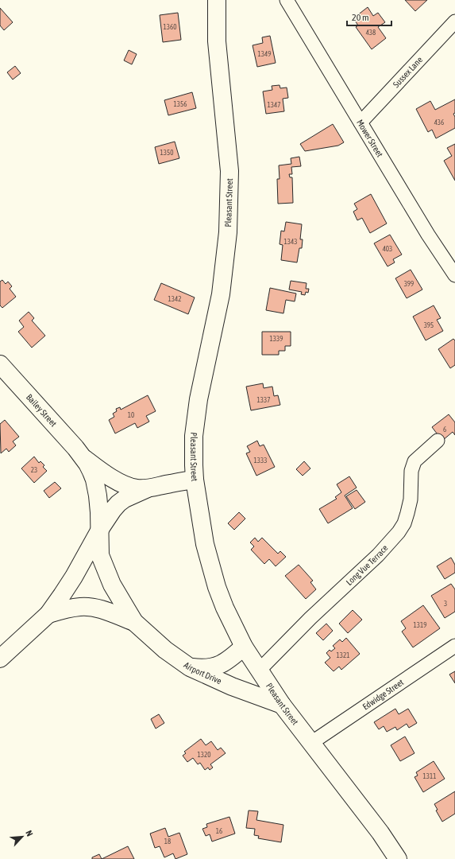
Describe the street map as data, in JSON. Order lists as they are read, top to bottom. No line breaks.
{"streets":{"main road":["Pleasant Street","Bailey Street","Airport Drive"],"street":["Sussex Lane","Mower Street","Long Vue Terrace","Edwidge Street"]},"crossings":[["Sussex Lane","Mower Street"],["Pleasant Street","Bailey Street"],["Pleasant Street","Long Vue Terrace"],["Pleasant Street","Airport Drive"],["Pleasant Street","Edwidge Street"],["Bailey Street","Airport Drive"]],"house_numbers":["1360","438","1349","1356","1347","436","1350","1343","403","399","1342","395","1339","1337","10","6","1333","23","3","1319","1321","1320","1311","16","18"],"scale_bar":"20 m","north":"top right"}
